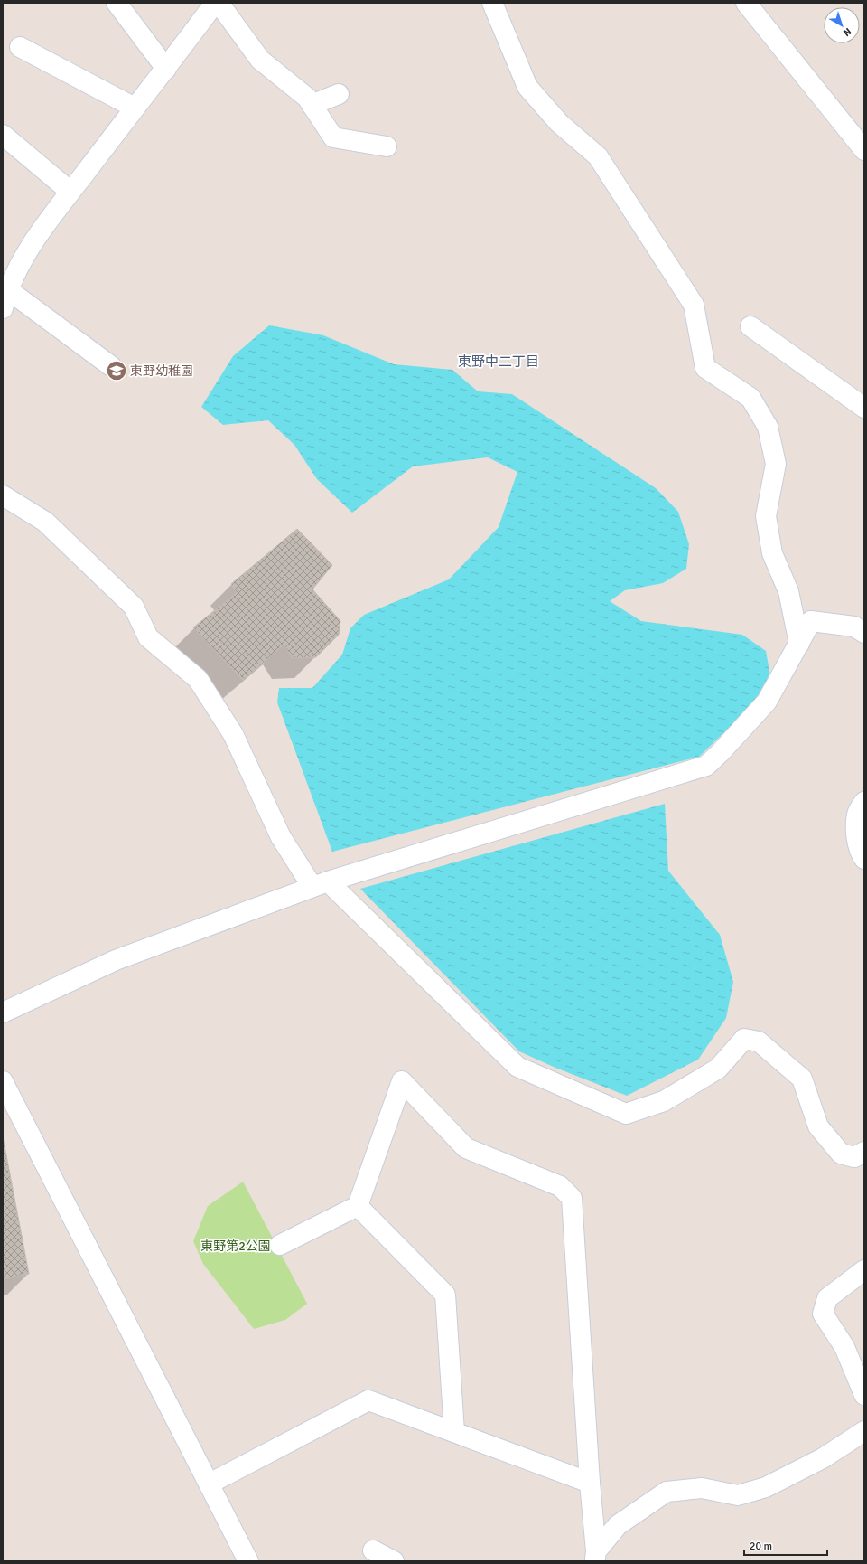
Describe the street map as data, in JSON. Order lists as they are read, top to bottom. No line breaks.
{"districts":["東野中二丁目"],"parks":["東野第2公園"],"places":{"school or university":["東野幼稚園"]},"scale_bar":"20 m","north":"bottom right"}
